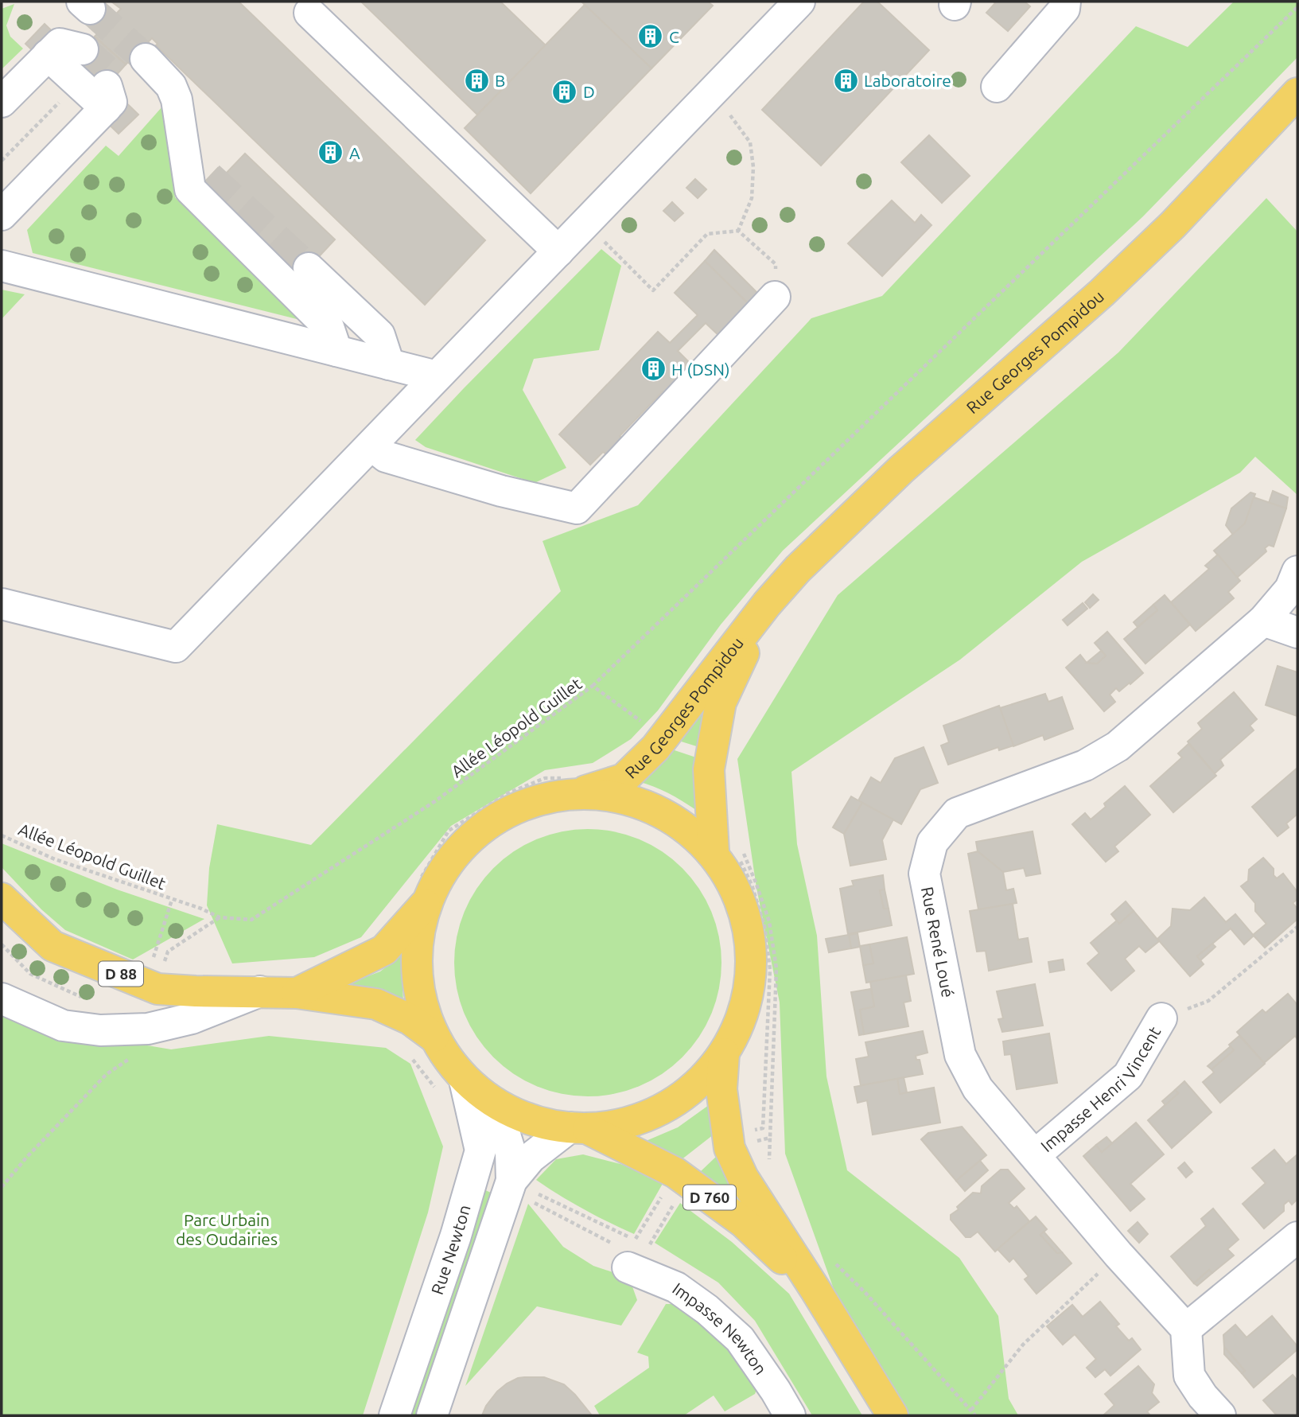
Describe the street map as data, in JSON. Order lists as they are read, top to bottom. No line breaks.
{"streets":{"main road":["Rue Georges Pompidou","D 88","D 760"],"street":["Rue René Loué","Impasse Henri Vincent","Rue Newton","Impasse Newton"],"path":["Allée Léopold Guillet"]},"crossings":[["Rue Georges Pompidou","Allée Léopold Guillet"],["Rue René Loué","Impasse Henri Vincent"]],"parks":["Parc Urbain des Oudairies"],"places":{"building":["C","B","Laboratoire","D","A","H (DSN)"]}}
